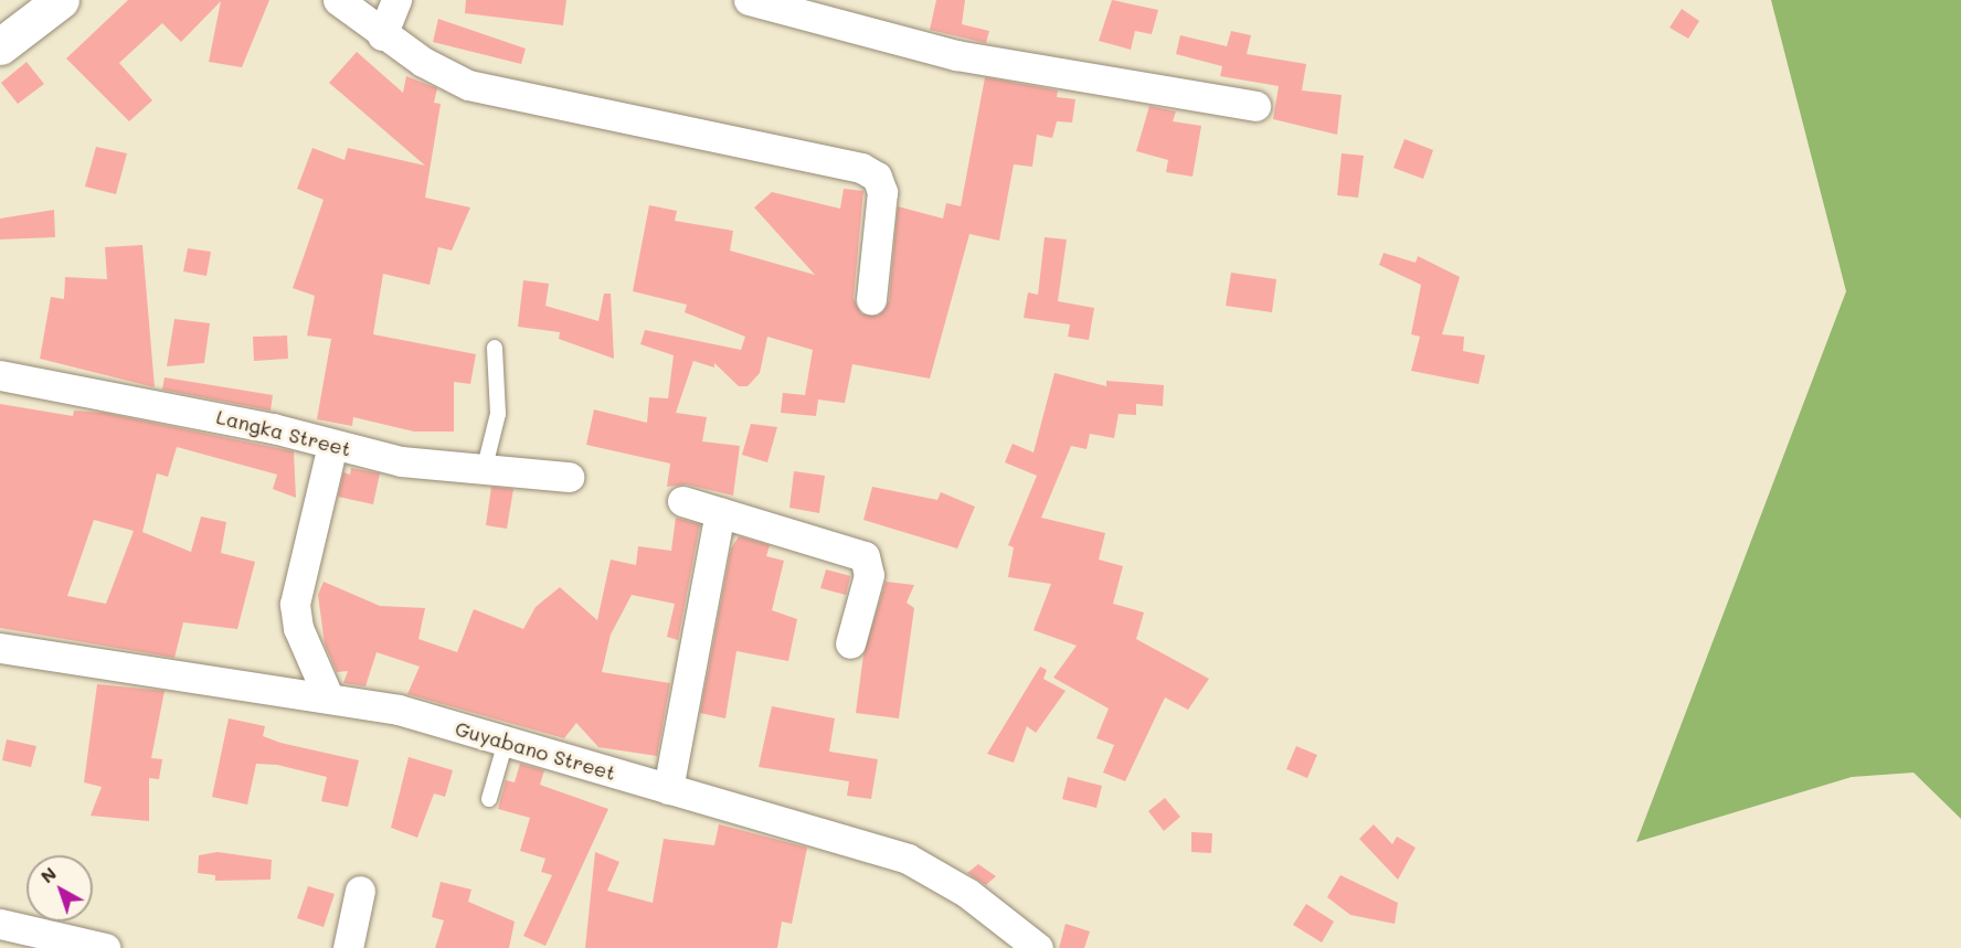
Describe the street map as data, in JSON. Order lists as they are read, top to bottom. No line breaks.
{"streets":{"street":["Langka Street","Guyabano Street"]},"north":"top left"}
